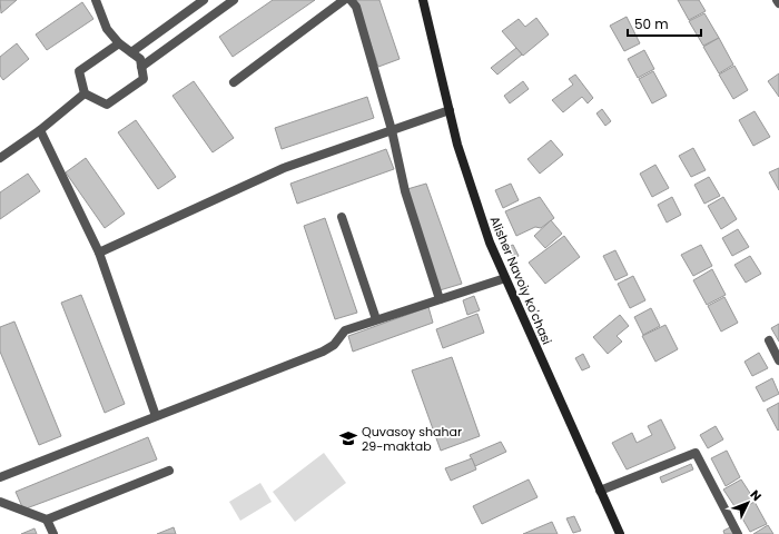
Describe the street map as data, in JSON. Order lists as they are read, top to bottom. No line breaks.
{"streets":{"street":["Alisher Navoiy ko'chasi"]},"places":{"school or university":["Quvasoy shahar 29-maktab"]},"scale_bar":"50 m","north":"top right"}
